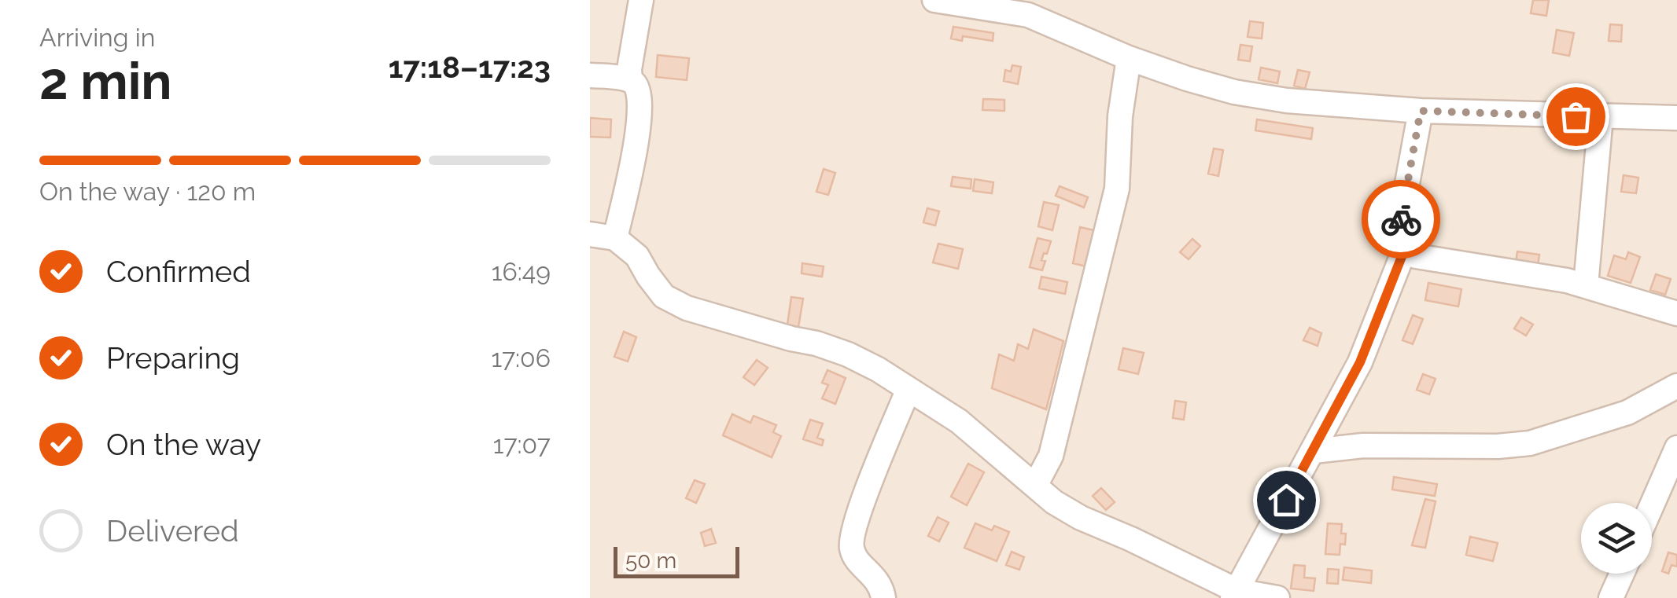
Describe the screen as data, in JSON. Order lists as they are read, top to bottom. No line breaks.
{"scale_bar":"50 m","page":{"heading":["2 min","Arriving in","17:18–17:23"],"bar":"On the way · 120 m","list":[["Confirmed","16:49"],["Preparing","17:06"],["On the way","17:07"],"Delivered"],"scale":"50 m"}}
